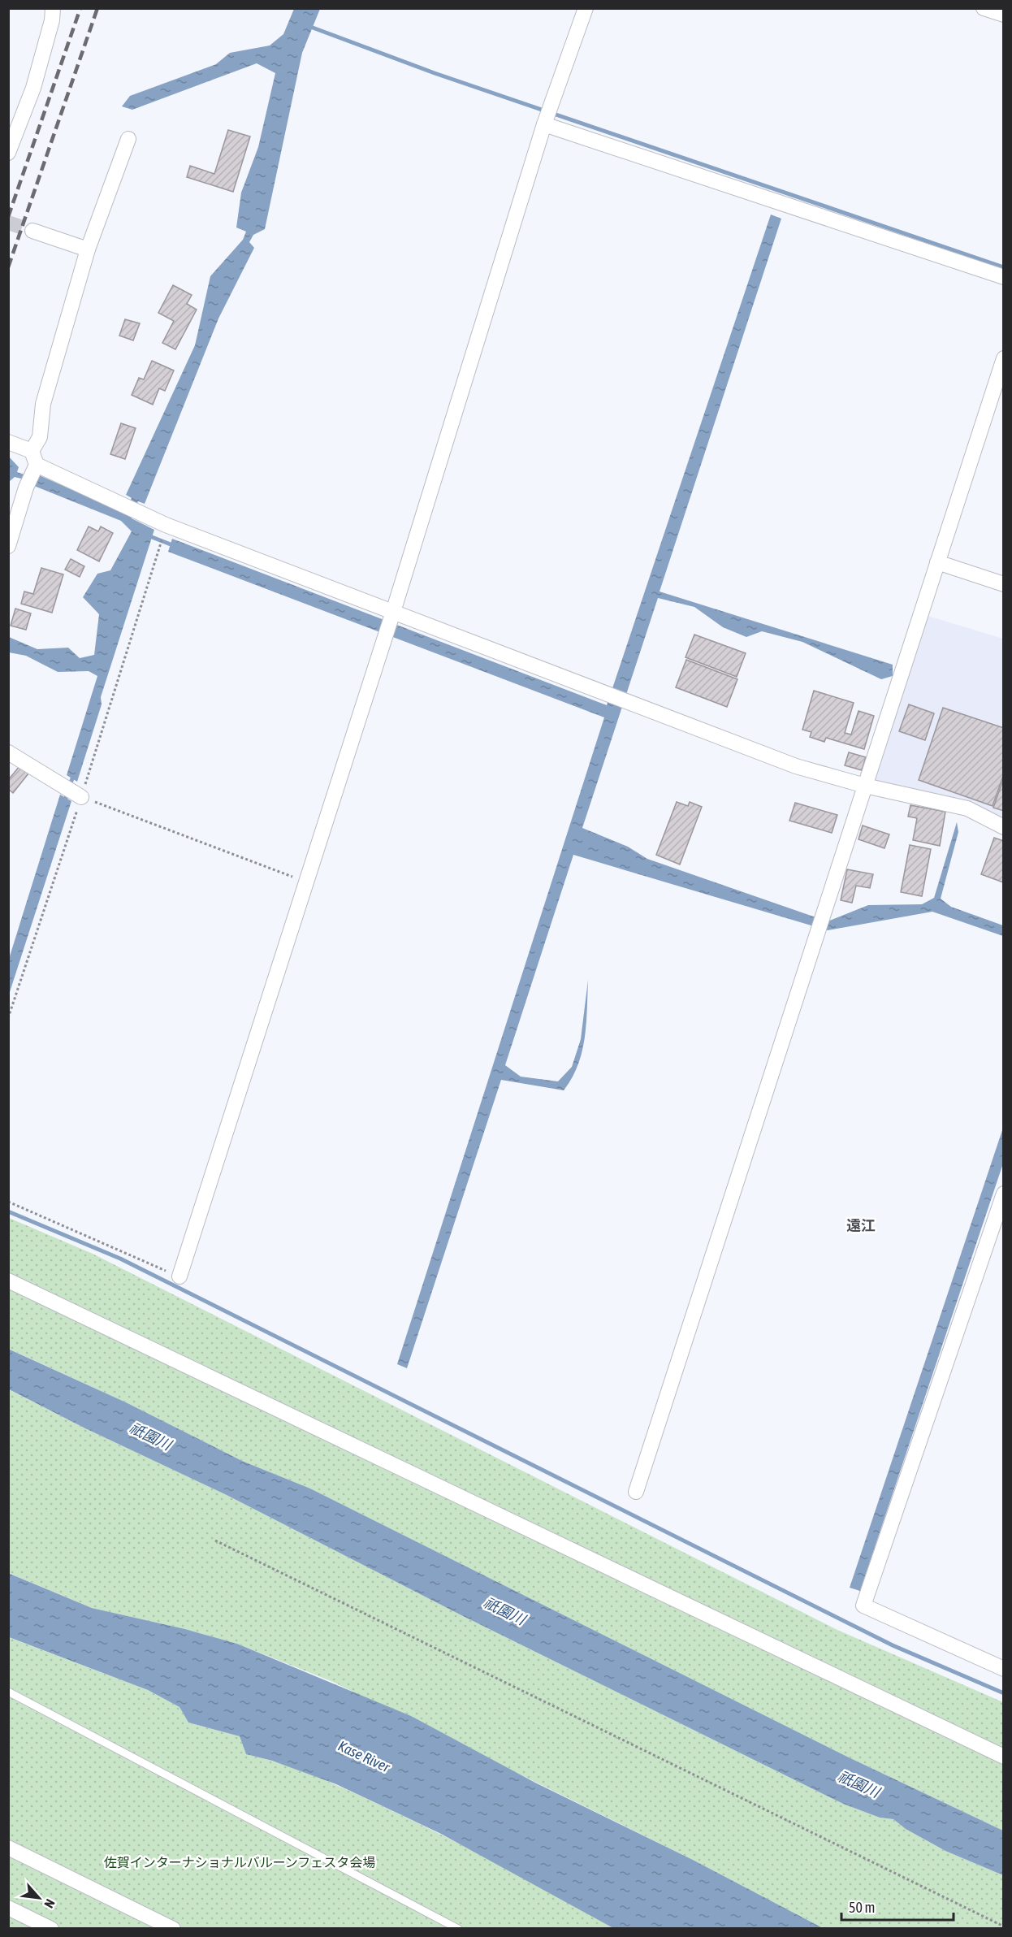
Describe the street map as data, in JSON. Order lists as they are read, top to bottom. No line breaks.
{"districts":["遠江"],"water":["祇園川","Kase River"],"parks":["佐賀インターナショナルバルーンフェスタ会場"],"scale_bar":"50 m","north":"bottom right"}
